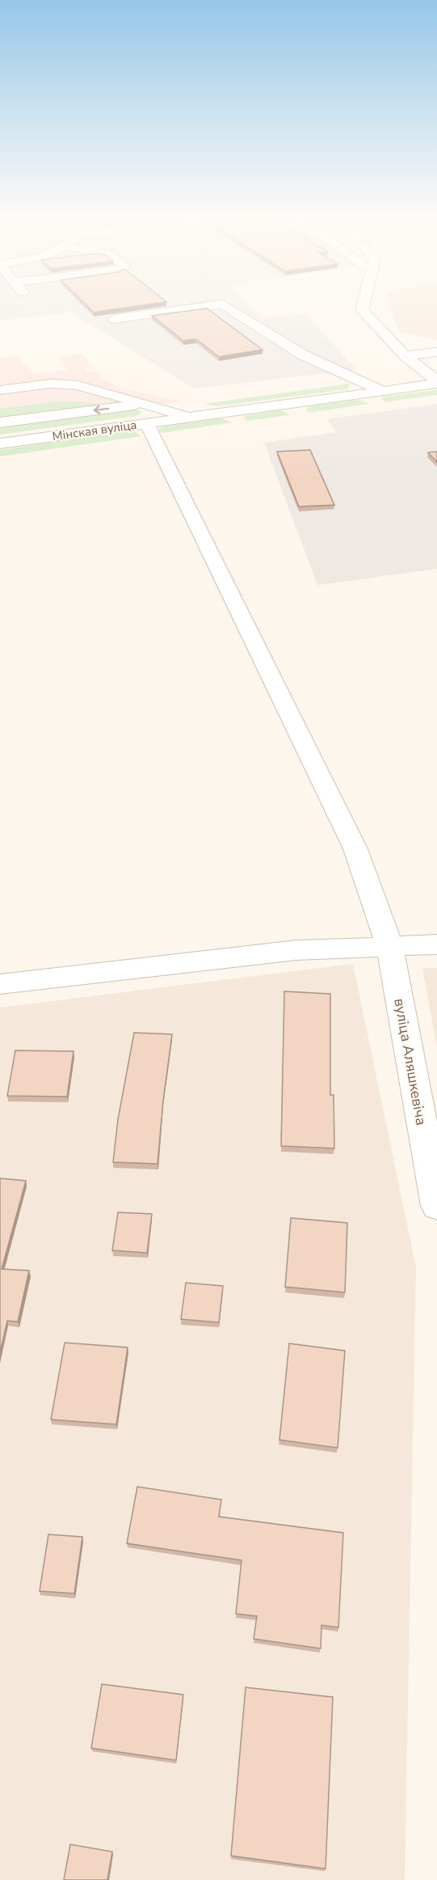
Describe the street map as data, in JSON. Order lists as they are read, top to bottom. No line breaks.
{"streets":{"street":["Мінская вуліца","вуліца Аляшкевіча"]},"crossings":[["Мінская вуліца","вуліца Аляшкевіча"]]}
